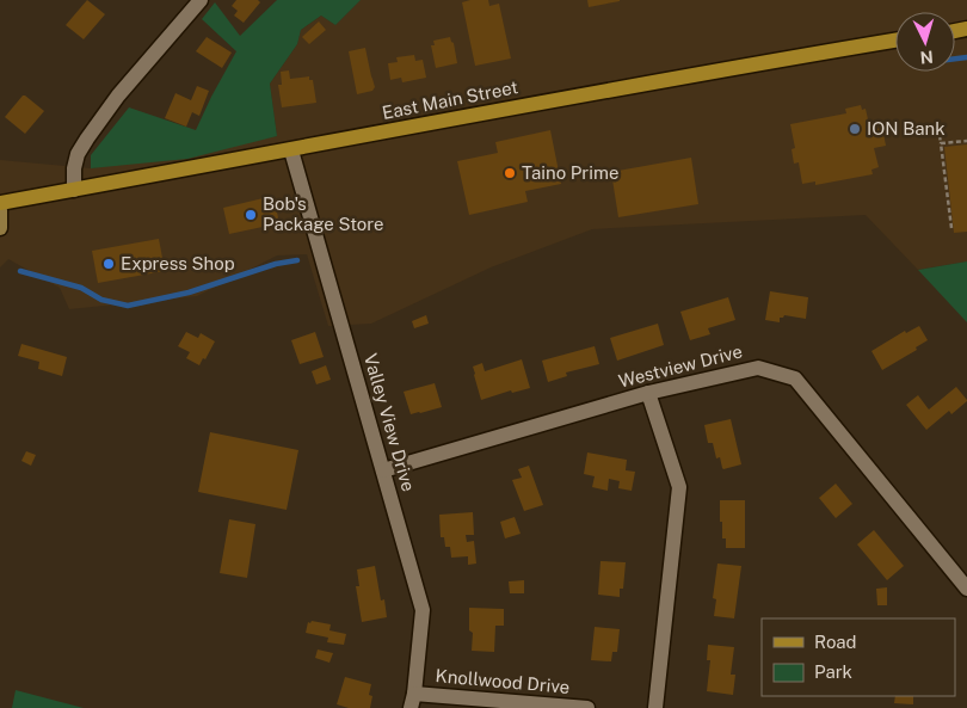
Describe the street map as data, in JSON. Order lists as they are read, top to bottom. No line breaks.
{"streets":{"main road":["East Main Street"],"street":["Westview Drive","Valley View Drive","Knollwood Drive"]},"crossings":[["East Main Street","Valley View Drive"],["Westview Drive","Valley View Drive"],["Valley View Drive","Knollwood Drive"]],"places":["ION Bank","Taino Prime","Bob's Package Store","Express Shop"],"legend":["Road","Park"],"north":"bottom"}
